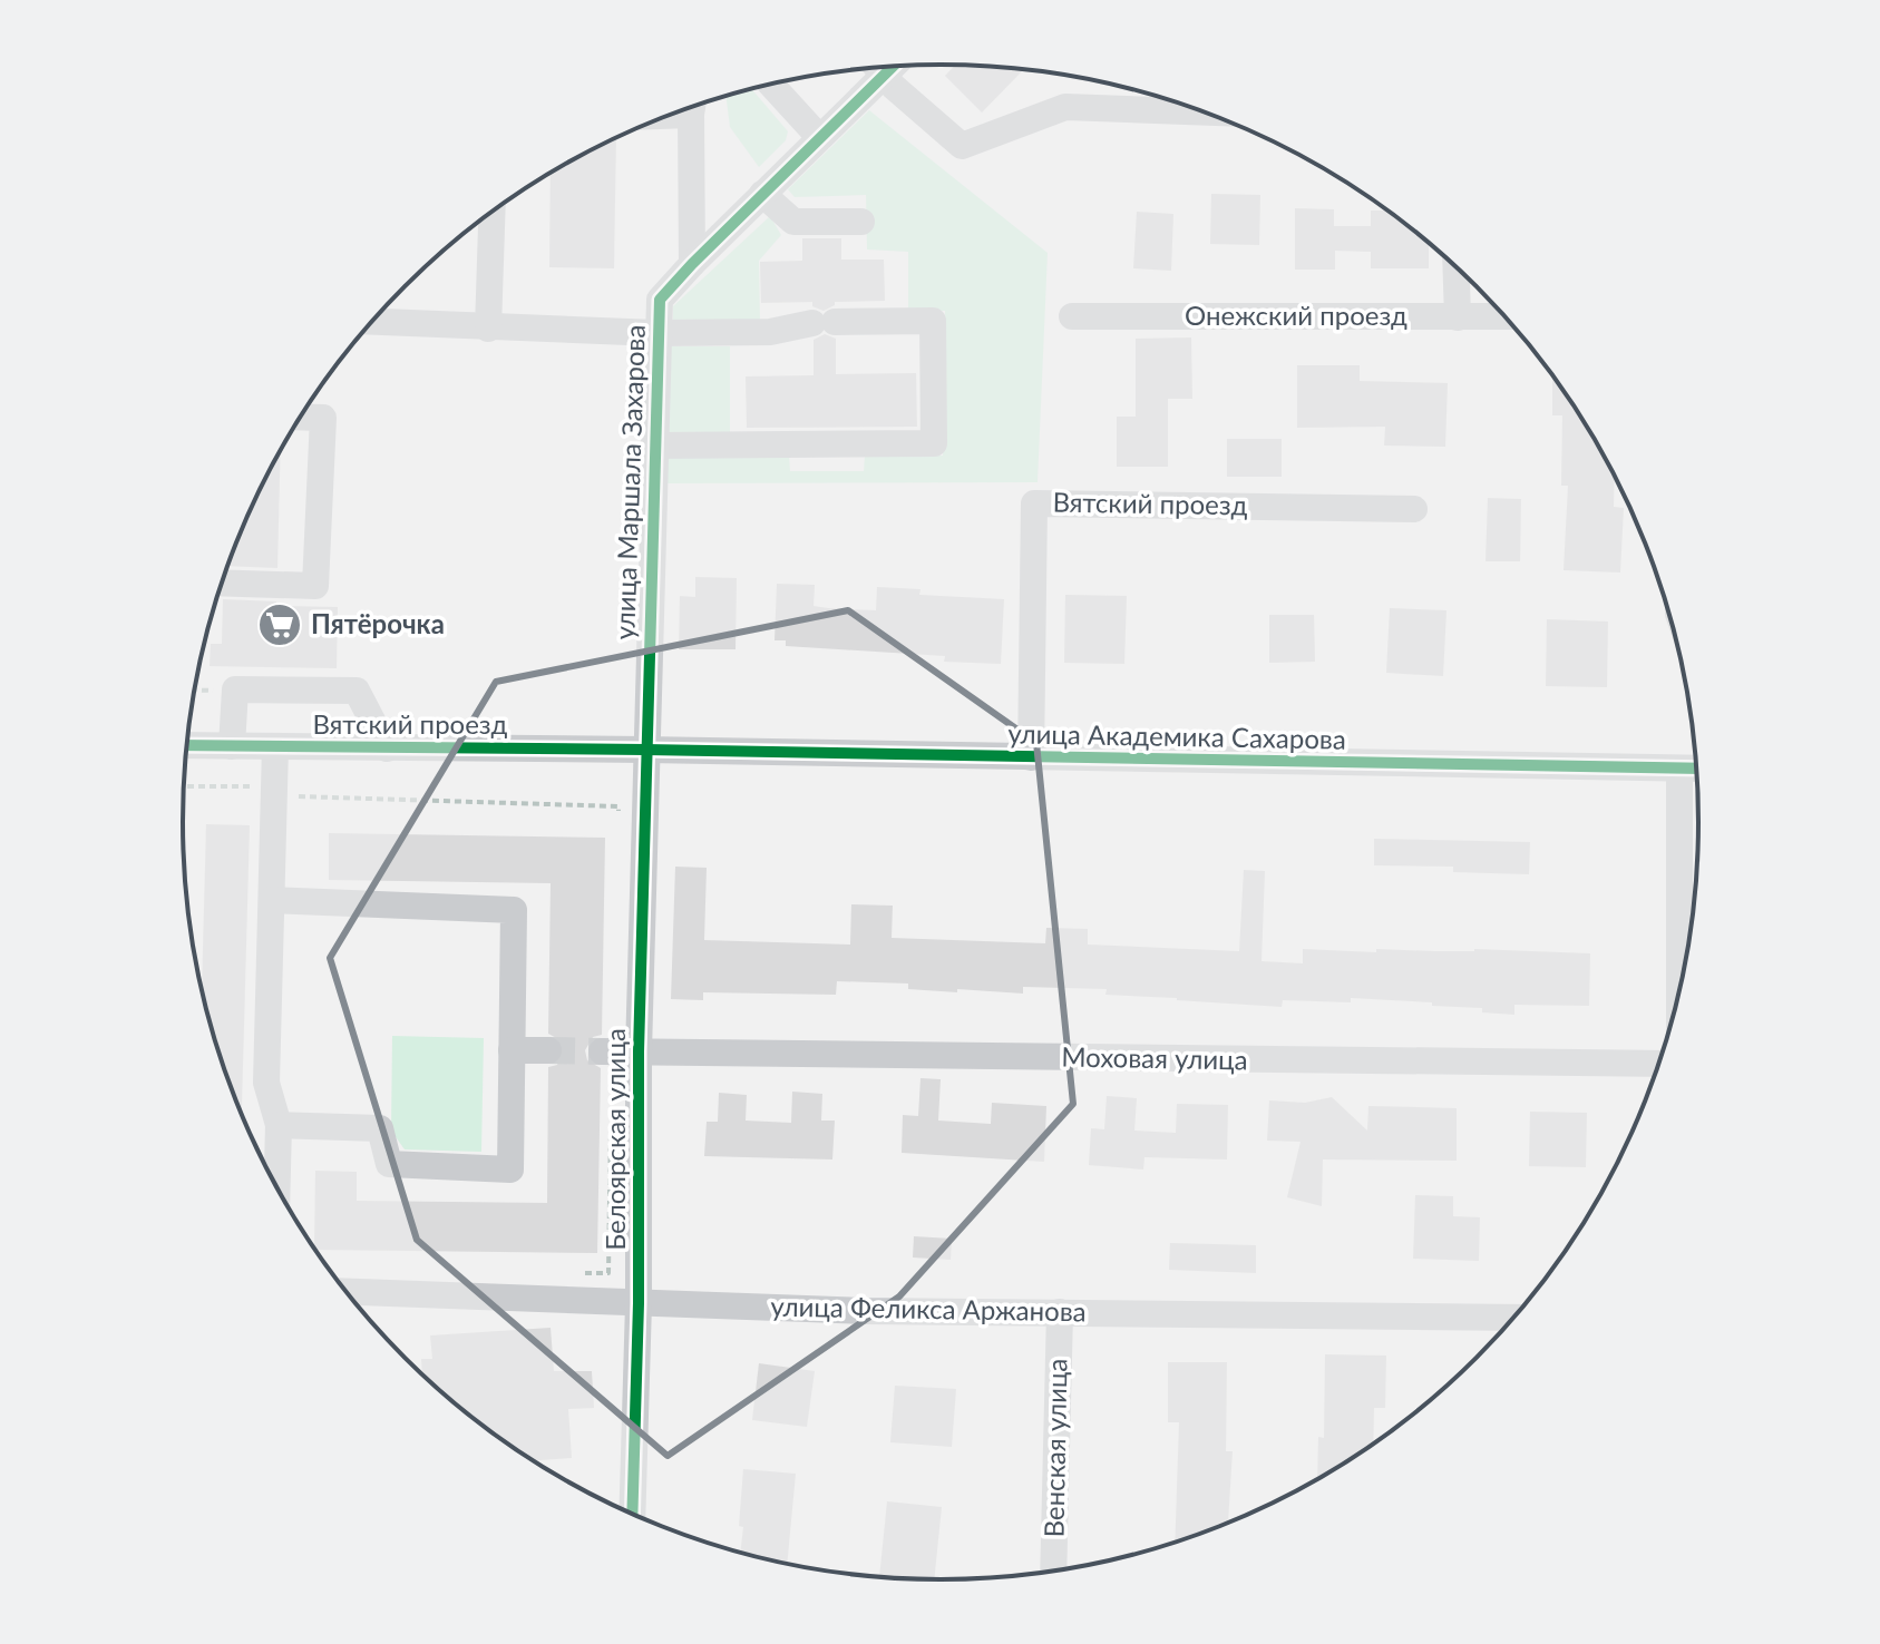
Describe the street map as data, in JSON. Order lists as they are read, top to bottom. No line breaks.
{"streets":{"street":["Онежский проезд","улица Маршала Захарова","Вятский проезд","улица Академика Сахарова","Моховая улица","Белоярская улица","улица Феликса Аржанова","Венская улица"]},"crossings":[["улица Маршала Захарова","Вятский проезд"],["улица Маршала Захарова","улица Академика Сахарова"],["улица Маршала Захарова","Белоярская улица"],["Вятский проезд","улица Академика Сахарова"],["Вятский проезд","Белоярская улица"],["улица Академика Сахарова","Белоярская улица"],["Моховая улица","Белоярская улица"],["Белоярская улица","улица Феликса Аржанова"],["улица Феликса Аржанова","Венская улица"]],"places":{"supermarket":["Пятёрочка"]}}
